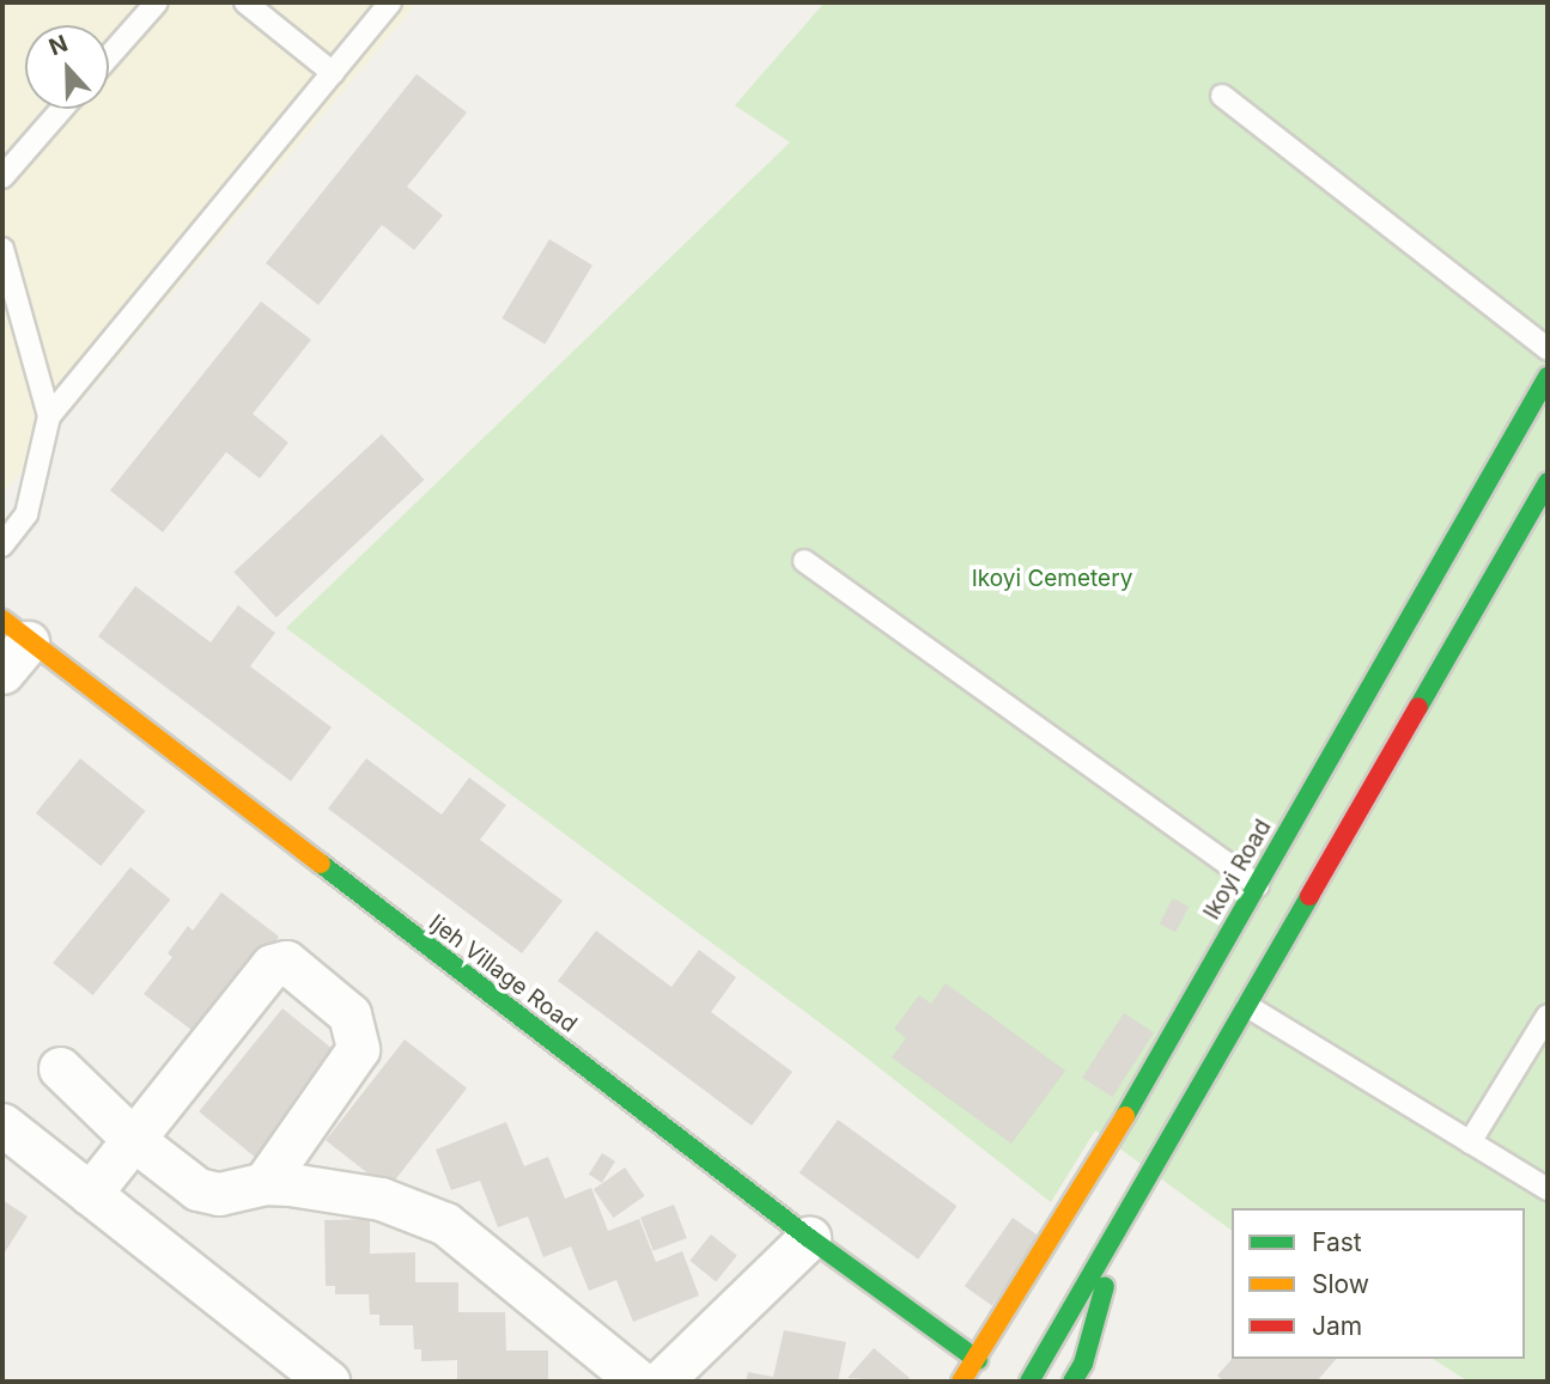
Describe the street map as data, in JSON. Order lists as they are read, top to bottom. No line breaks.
{"streets":{"main road":["Ikoyi Road","Ijeh Village Road"]},"crossings":[["Ikoyi Road","Ijeh Village Road"]],"parks":["Ikoyi Cemetery"],"legend":["Fast","Slow","Jam"],"north":"top"}
